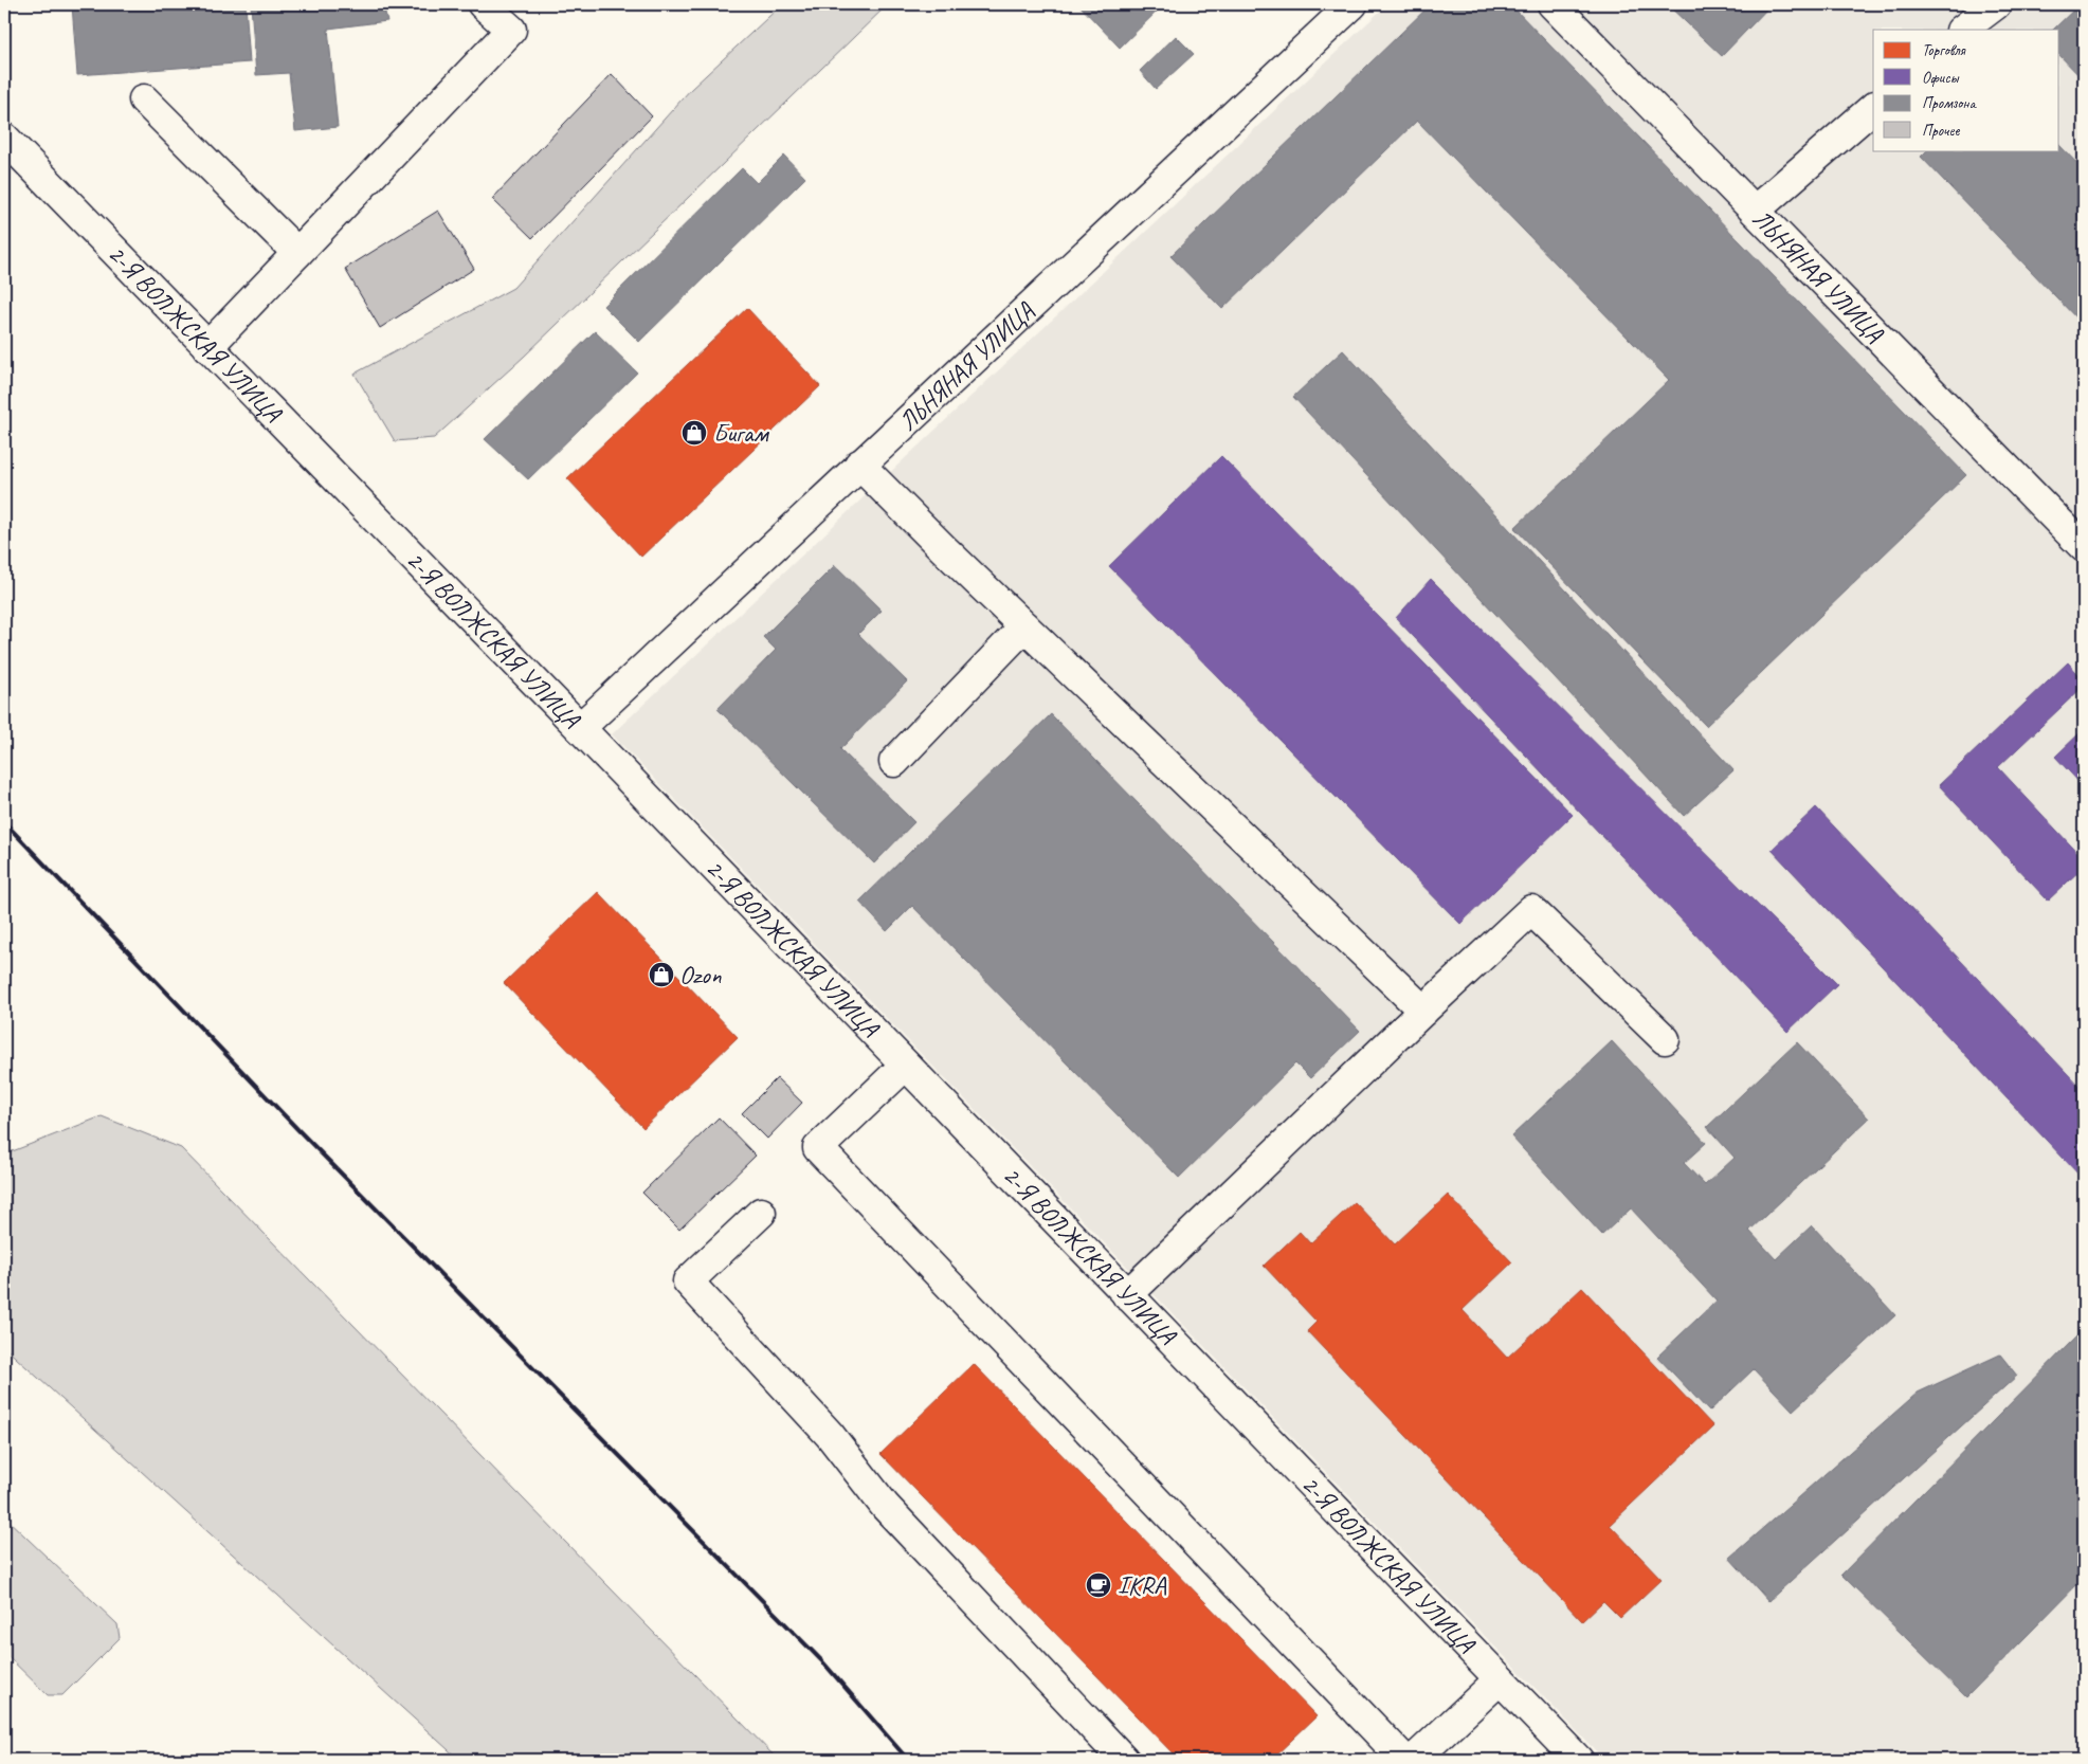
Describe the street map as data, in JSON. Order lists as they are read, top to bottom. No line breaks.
{"streets":{"street":["ЛЬНЯНАЯ УЛИЦА","2-Я ВОЛЖСКАЯ УЛИЦА"]},"crossings":[["ЛЬНЯНАЯ УЛИЦА","2-Я ВОЛЖСКАЯ УЛИЦА"]],"places":{"shop":["Бигам","Ozon"],"cafe":["IKRA"]},"legend":["Торговля","Офисы","Промзона","Прочее"]}
